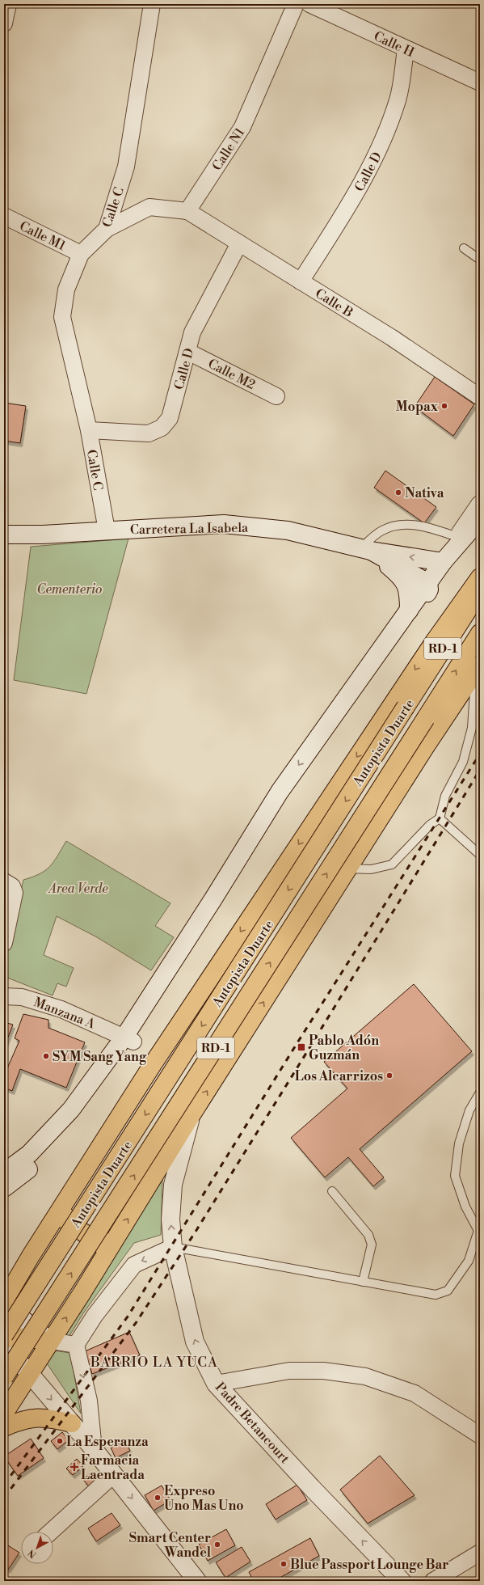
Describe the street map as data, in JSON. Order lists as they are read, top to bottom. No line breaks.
{"streets":{"main road":["Carretera La Isabela","RD-1","Autopista Duarte","Padre Betancourt"],"street":["Calle H","Calle N1","Calle D","Calle C","Calle M1","Calle B","Calle M2","Manzana A"]},"crossings":[["Calle H","Calle D"],["Calle N1","Calle B"],["Calle D","Calle C"],["Calle D","Calle B"],["Calle D","Calle M2"],["Calle C","Calle M1"],["Calle C","Carretera La Isabela"]],"districts":["BARRIO LA YUCA"],"parks":["Cementerio","Area Verde"],"places":{"other":["Mopax","Nativa","SYM Sang Yang","Los Alcarrizos","La Esperanza","Expreso Uno Mas Uno","Smart Center Wandel","Blue Passport Lounge Bar"],"transit":["Pablo Adón Guzmán"],"health":["Farmacia Laentrada"]},"north":"bottom left"}
